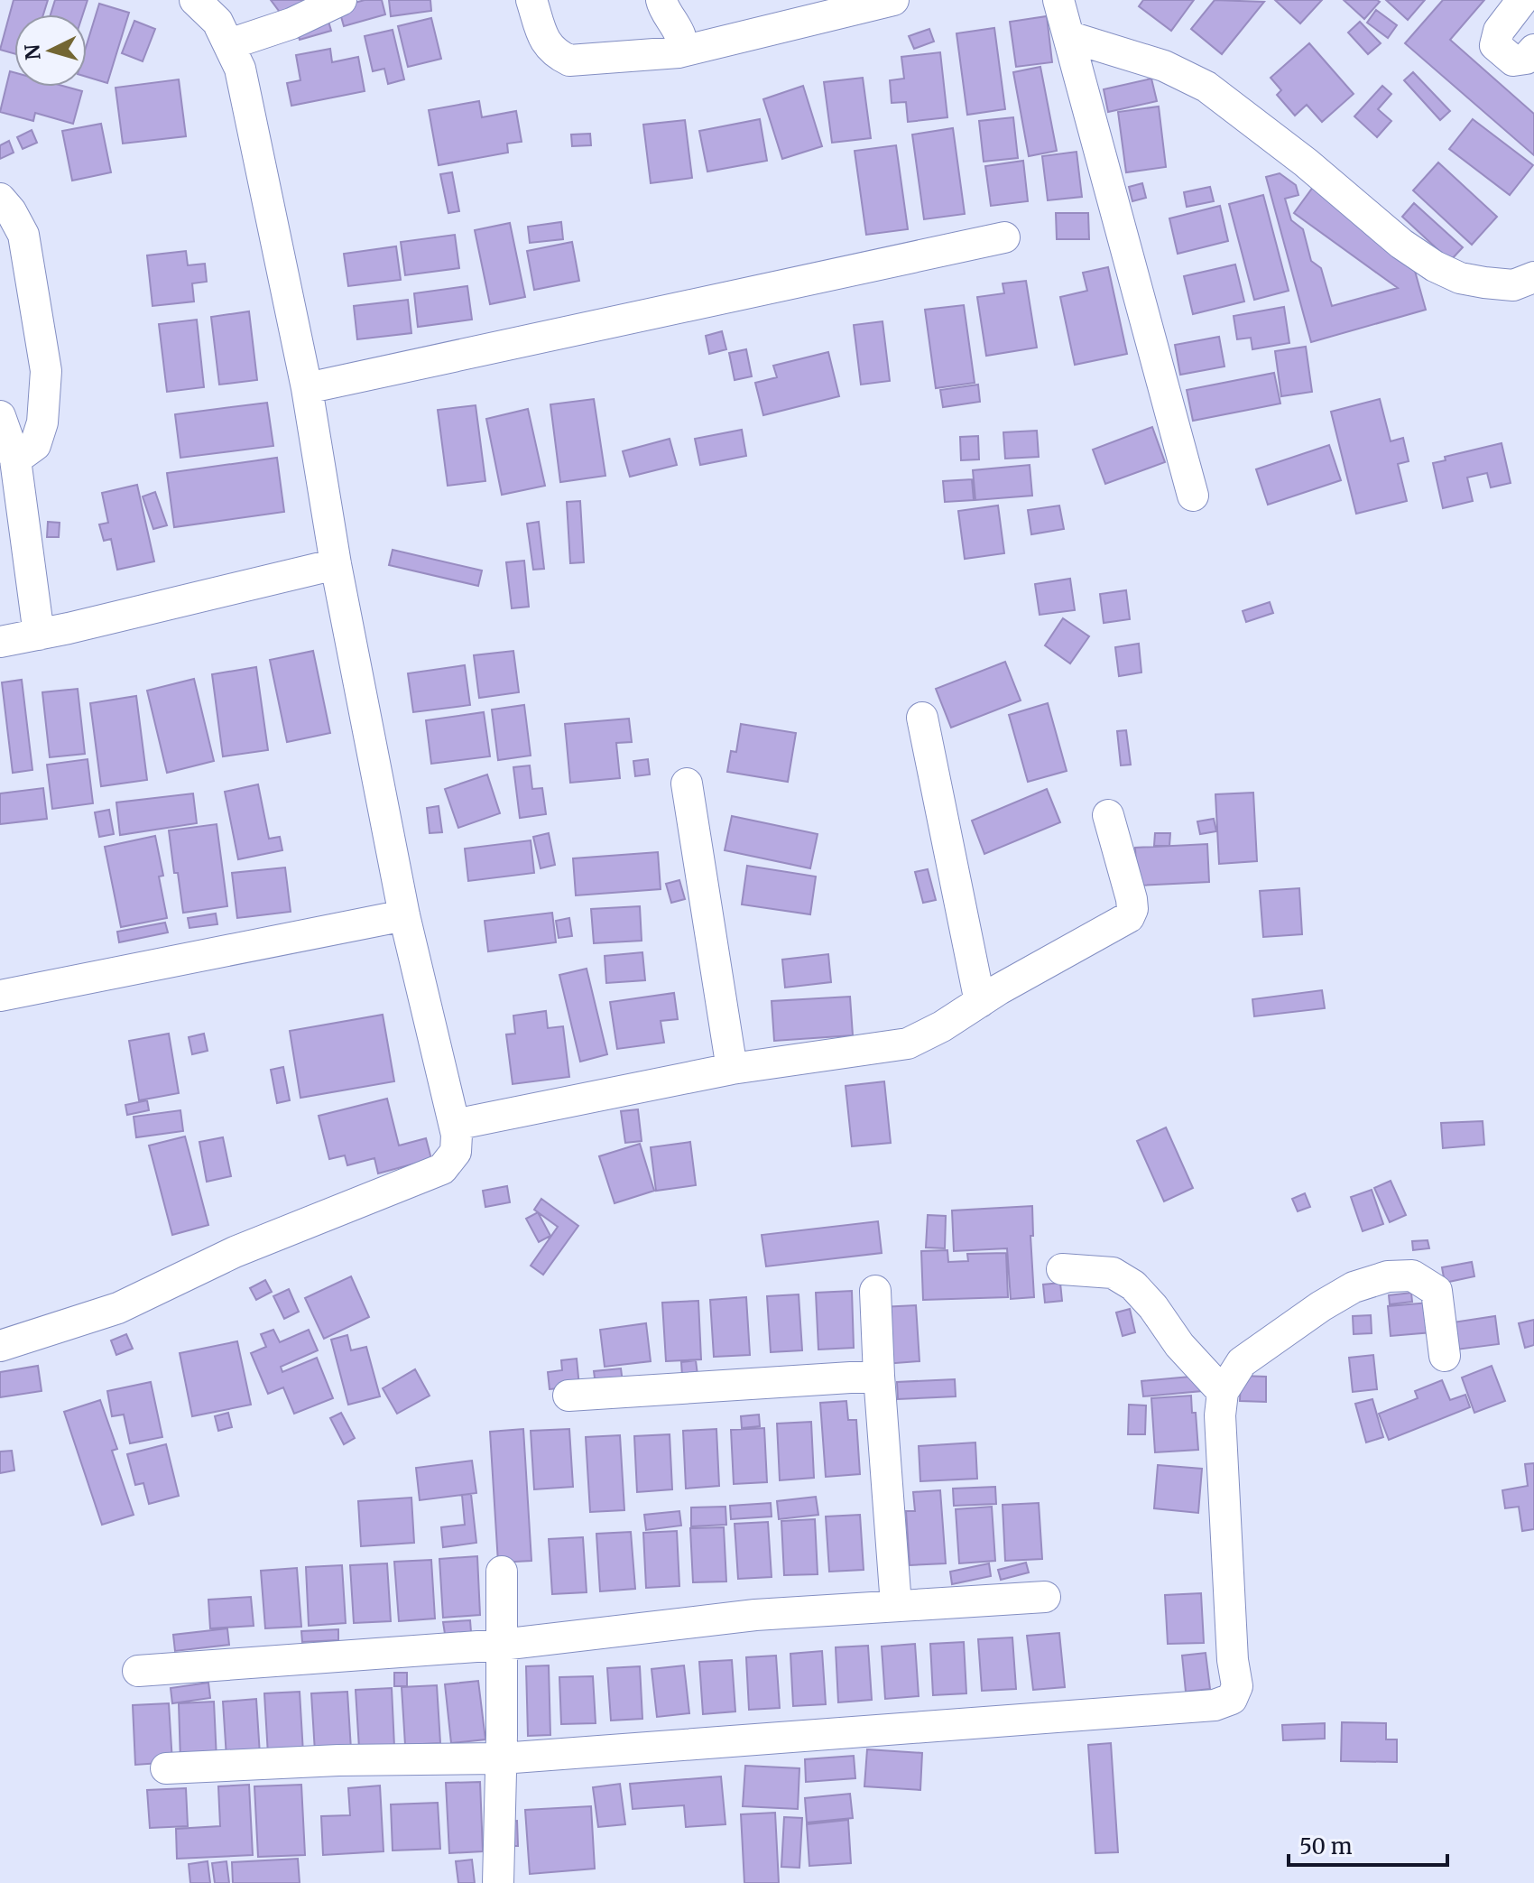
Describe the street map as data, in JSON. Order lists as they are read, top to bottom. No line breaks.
{"scale_bar":"50 m","north":"left"}
